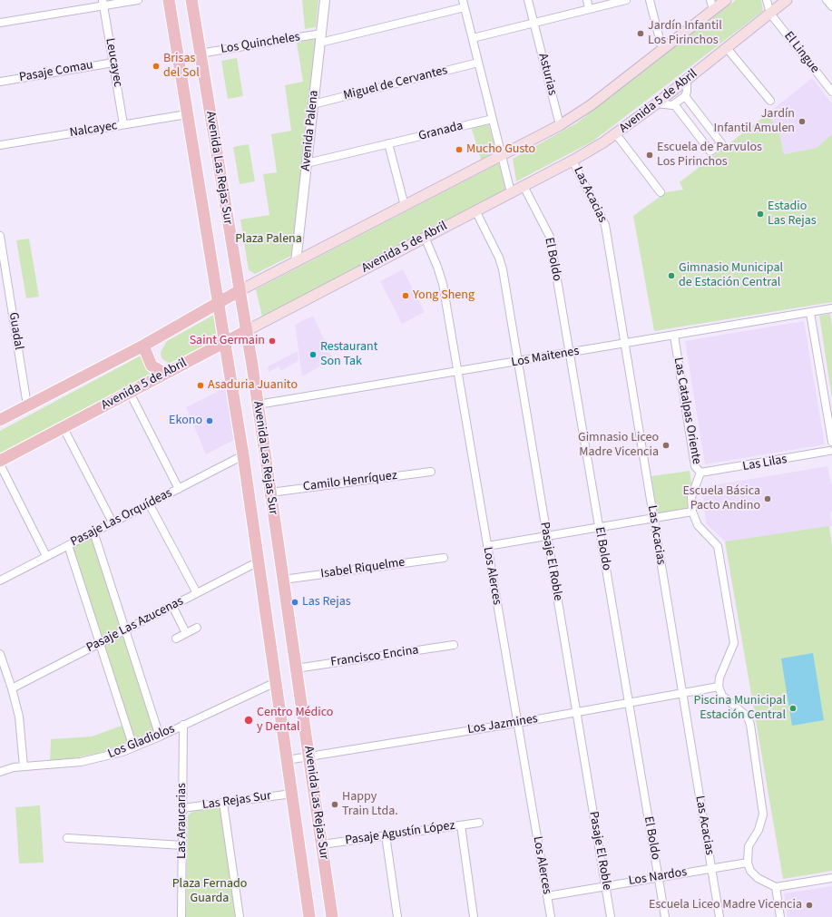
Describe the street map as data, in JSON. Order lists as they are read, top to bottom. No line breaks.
{"streets":{"main road":["Avenida 5 de Abril","Avenida Las Rejas Sur"],"street":["Los Quincheles","El Lingue","Leucayec","Pasaje Comau","Asturias","Miguel de Cervantes","Nalcayec","Avenida Palena","Granada","Las Acacias","El Boldo","Guadal","Los Maitenes","Las Catalpas Oriente","Las Lilas","Camilo Henríquez","Pasaje Las Orquídeas","Pasaje El Roble","Isabel Riquelme","Los Alerces","Pasaje Las Azucenas","Francisco Encina","Los Jazmines","Los Gladiolos","Las Rejas Sur","Las Araucarias","Pasaje Agustín López","Los Nardos"]},"crossings":[["Los Quincheles","Avenida Palena"],["Los Quincheles","Avenida Las Rejas Sur"],["El Lingue","Avenida 5 de Abril"],["Leucayec","Pasaje Comau"],["Leucayec","Nalcayec"],["Miguel de Cervantes","Avenida Palena"],["Avenida 5 de Abril","Avenida Las Rejas Sur"],["Avenida 5 de Abril","Las Acacias"],["Avenida 5 de Abril","El Boldo"],["Avenida 5 de Abril","Pasaje El Roble"],["Avenida 5 de Abril","Los Alerces"],["Nalcayec","Avenida Las Rejas Sur"],["Avenida Palena","Granada"],["Avenida Las Rejas Sur","Los Maitenes"],["Avenida Las Rejas Sur","Camilo Henríquez"],["Avenida Las Rejas Sur","Pasaje Las Orquídeas"],["Avenida Las Rejas Sur","Isabel Riquelme"],["Avenida Las Rejas Sur","Pasaje Las Azucenas"],["Avenida Las Rejas Sur","Francisco Encina"],["Avenida Las Rejas Sur","Los Jazmines"],["Avenida Las Rejas Sur","Los Gladiolos"],["Avenida Las Rejas Sur","Las Rejas Sur"],["Avenida Las Rejas Sur","Pasaje Agustín López"],["Las Acacias","Los Maitenes"],["Las Acacias","Los Jazmines"],["Las Acacias","Los Nardos"],["El Boldo","Los Maitenes"],["El Boldo","Los Jazmines"],["El Boldo","Los Nardos"],["Los Maitenes","Las Catalpas Oriente"],["Los Maitenes","Pasaje El Roble"],["Los Maitenes","Los Alerces"],["Las Catalpas Oriente","Las Lilas"],["Las Catalpas Oriente","Los Jazmines"],["Pasaje El Roble","Los Jazmines"],["Pasaje El Roble","Los Nardos"],["Los Alerces","Los Jazmines"],["Los Alerces","Los Nardos"],["Los Gladiolos","Las Araucarias"],["Las Rejas Sur","Las Araucarias"]],"parks":["Plaza Palena","Plaza Fernado Guarda"],"places":["Jardín Infantil Los Pirinchos","Brisas del Sol","Jardín Infantil Amulen","Mucho Gusto","Escuela de Parvulos Los Pirinchos","Estadio Las Rejas","Gimnasio Municipal de Estación Central","Yong Sheng","Saint Germain","Restaurant Son Tak","Asaduria Juanito","Ekono","Gimnasio Liceo Madre Vicencia","Escuela Básica Pacto Andino","Las Rejas","Piscina Municipal Estación Central","Centro Médico y Dental","Happy Train Ltda.","Escuela Liceo Madre Vicencia"]}
